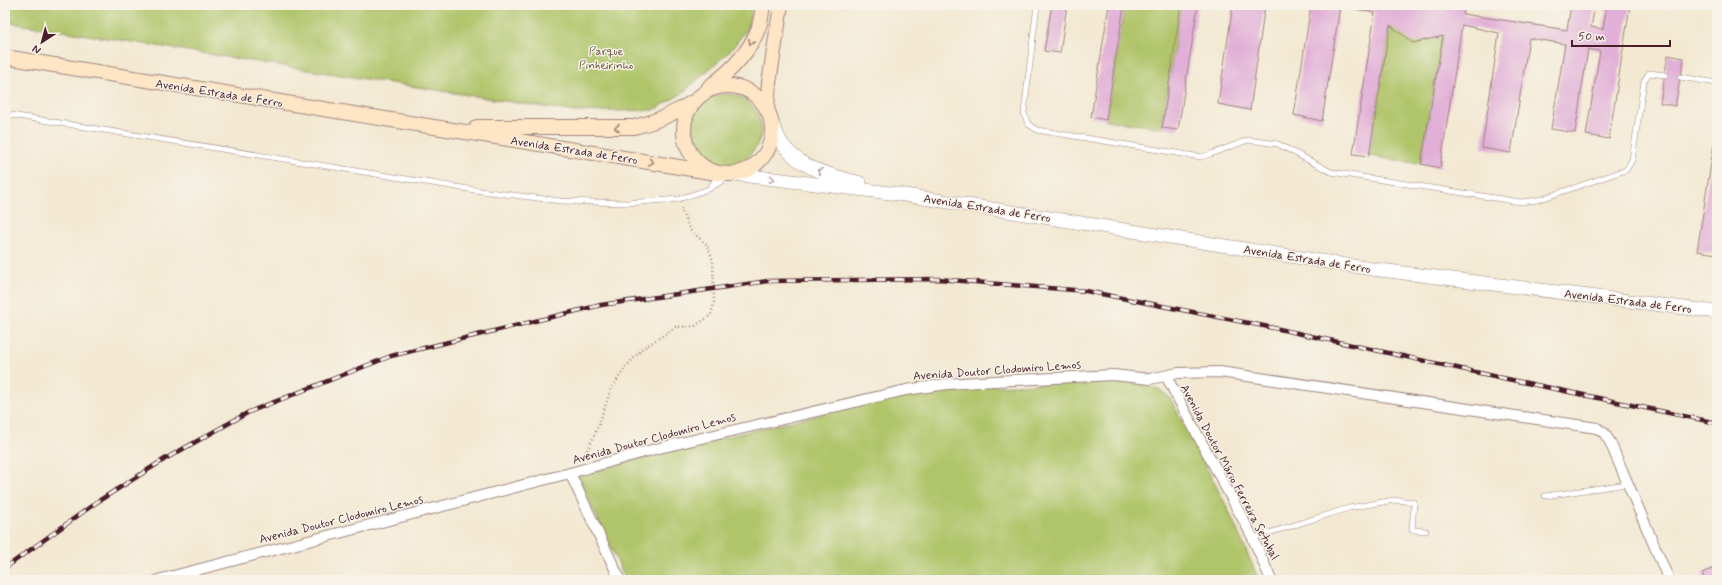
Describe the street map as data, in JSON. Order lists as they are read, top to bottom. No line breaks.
{"streets":{"main road":["Avenida Estrada de Ferro"],"street":["Avenida Doutor Clodomiro Lemos","Avenida Doutor Mário Ferreira Setubal"]},"crossings":[["Avenida Doutor Clodomiro Lemos","Avenida Doutor Mário Ferreira Setubal"]],"parks":["Parque Pinheirinho"],"scale_bar":"50 m","north":"bottom left"}
